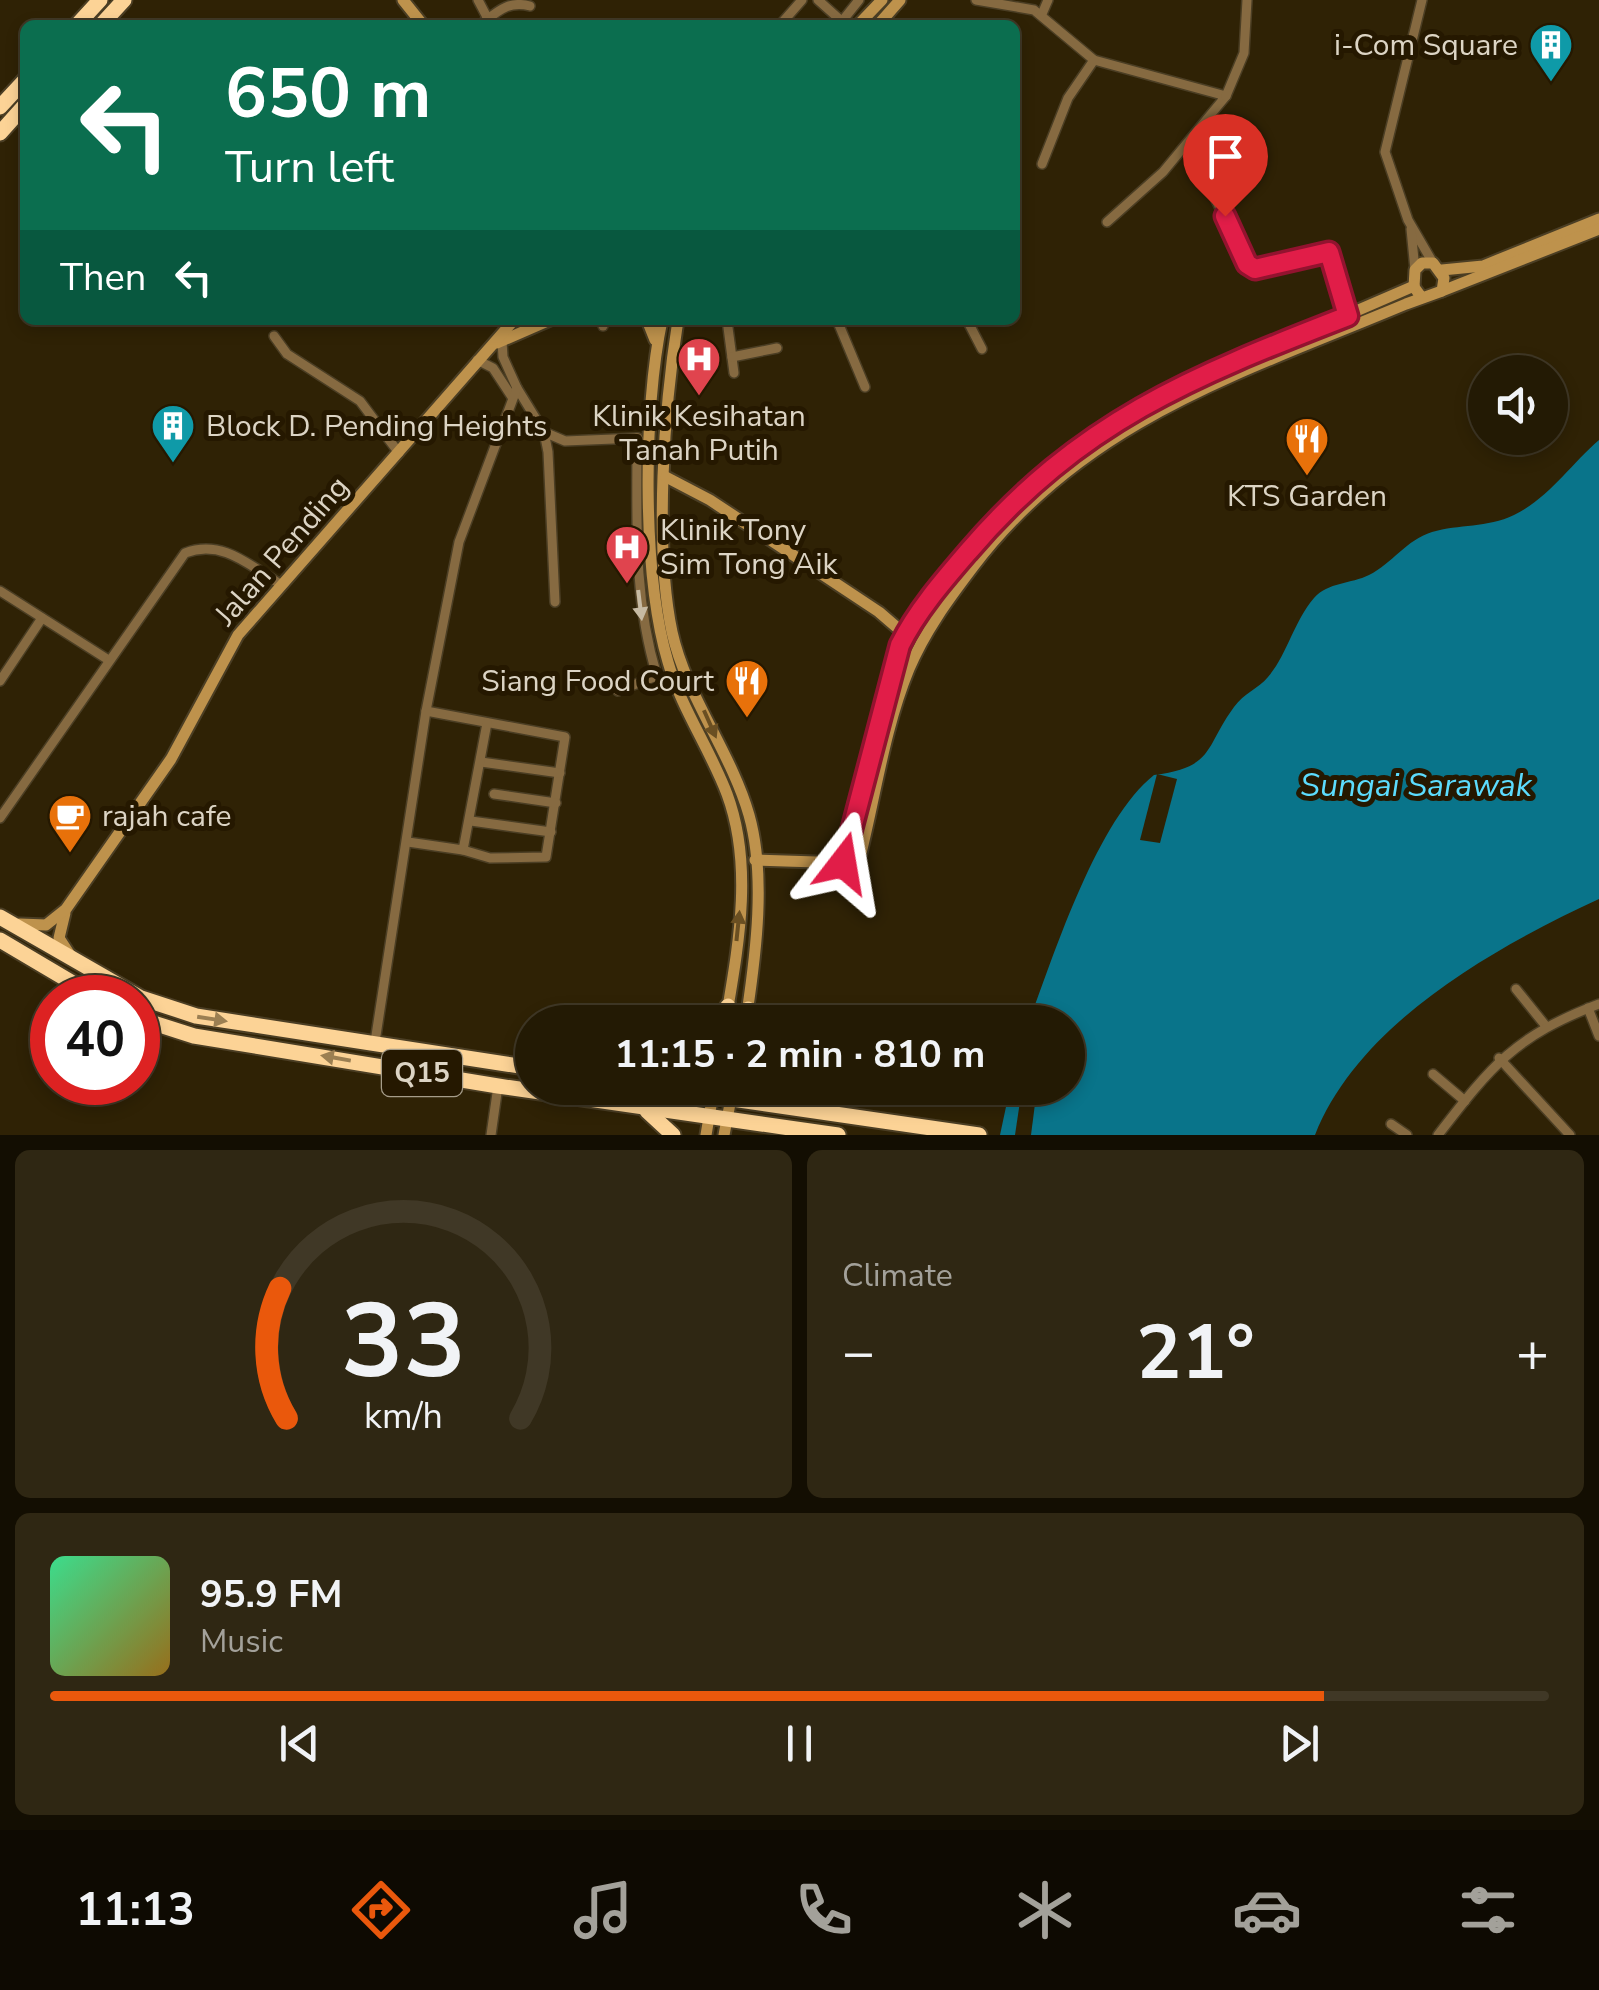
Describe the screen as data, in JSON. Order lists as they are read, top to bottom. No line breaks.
{"streets":{"highway":["Q15"],"street":["Jalan Pending"]},"water":["Sungai Sarawak"],"places":{"building":["i-Com Square","Block D. Pending Heights"],"hospital":["Klinik Kesihatan Tanah Putih","Klinik Tony Sim Tong Aik"],"restaurant":["KTS Garden","Siang Food Court"],"cafe":["rajah cafe"]},"page":{"turn":["650 m","Turn left"],"then":"Then","limit":"40","trip":"11:15 · 2 min · 810 m","tile":"Climate","heat":["−","21°","+"],"song":["95.9 FM","Music"],"tabs":"11:13","gauge":["33","km/h"]}}
